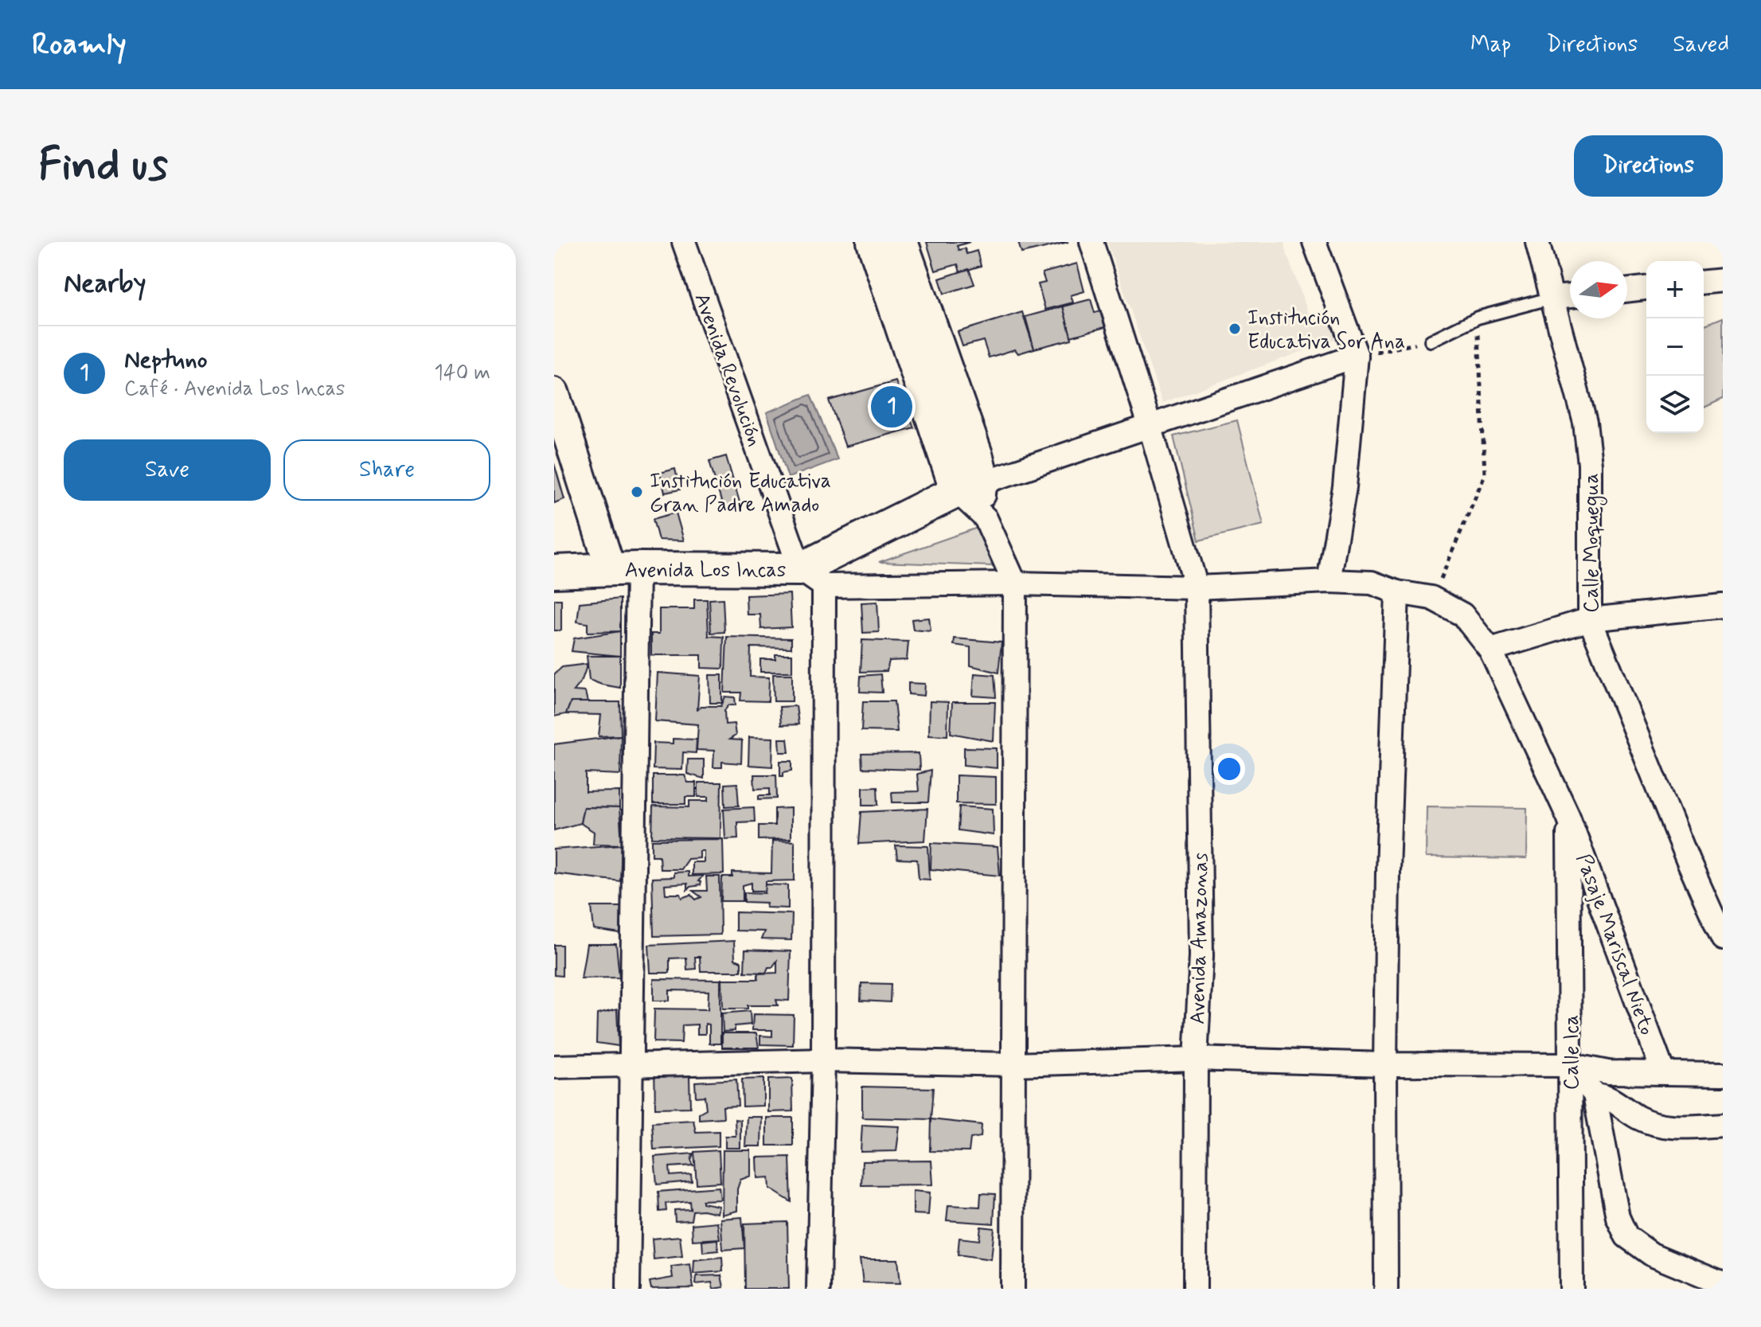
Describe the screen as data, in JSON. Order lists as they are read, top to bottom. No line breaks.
{"streets":{"main road":["Avenida Los Incas"],"street":["Avenida Revolución","Calle Moquegua","Avenida Amazonas","Pasaje Mariscal Nieto","Calle Ica"]},"crossings":[["Avenida Revolución","Avenida Los Incas"],["Avenida Revolución","Pasaje Mariscal Nieto"],["Avenida Los Incas","Pasaje Mariscal Nieto"],["Avenida Amazonas","Pasaje Mariscal Nieto"],["Pasaje Mariscal Nieto","Calle Ica"]],"places":["Institución Educativa Sor Ana","Institución Educativa Gran Padre Amado"],"north":"right","page":{"header":"Roamly","nav":["Map","Directions","Saved"],"buttons":["Directions",["Save","Share"]],"title":"Find us","heading":"Nearby","map_buttons":["+","−"],"list":[{"mark":"1","name":"Neptuno","note":"Café · Avenida Los Incas","value":"140 m"}],"pins":"1"}}
